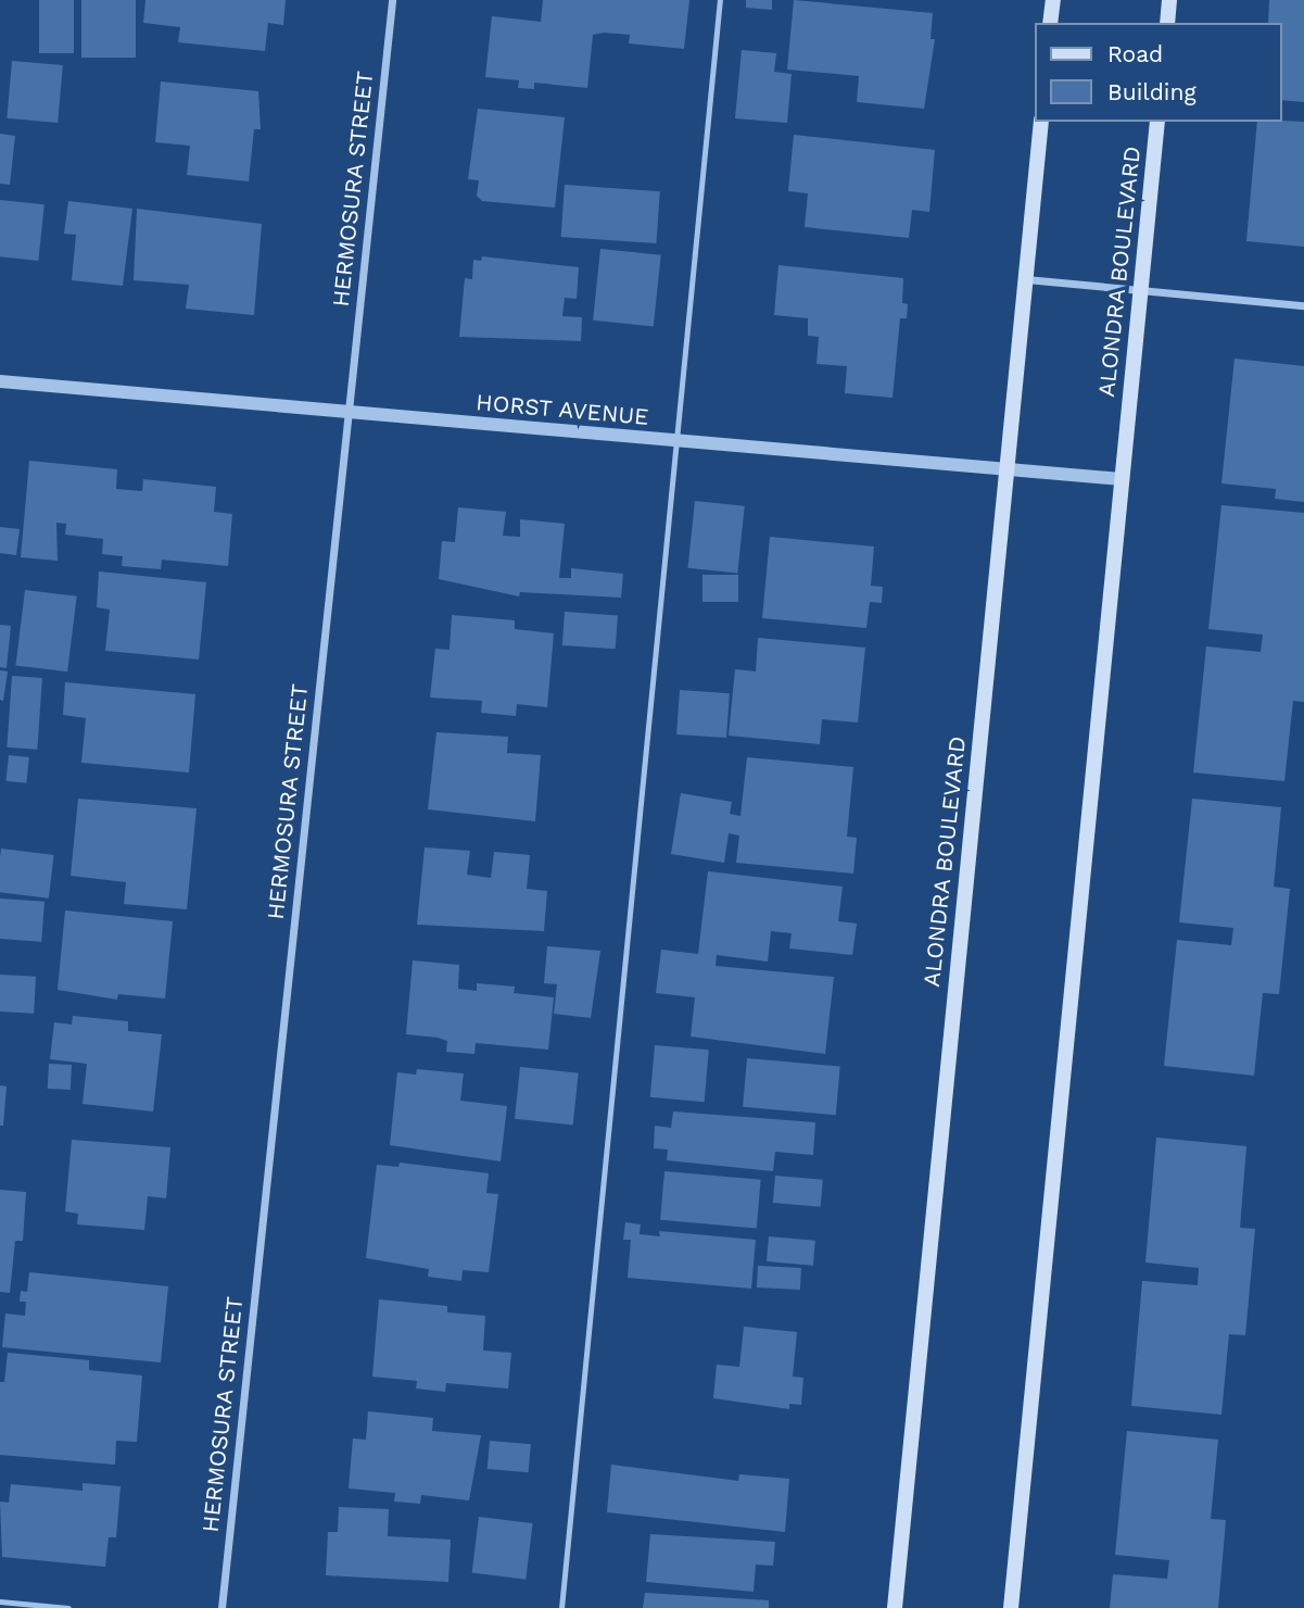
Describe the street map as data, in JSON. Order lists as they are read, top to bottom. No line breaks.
{"streets":{"main road":["ALONDRA BOULEVARD"],"street":["HERMOSURA STREET","HORST AVENUE"]},"crossings":[["HERMOSURA STREET","HORST AVENUE"],["ALONDRA BOULEVARD","HORST AVENUE"]],"legend":["Road","Building"]}
